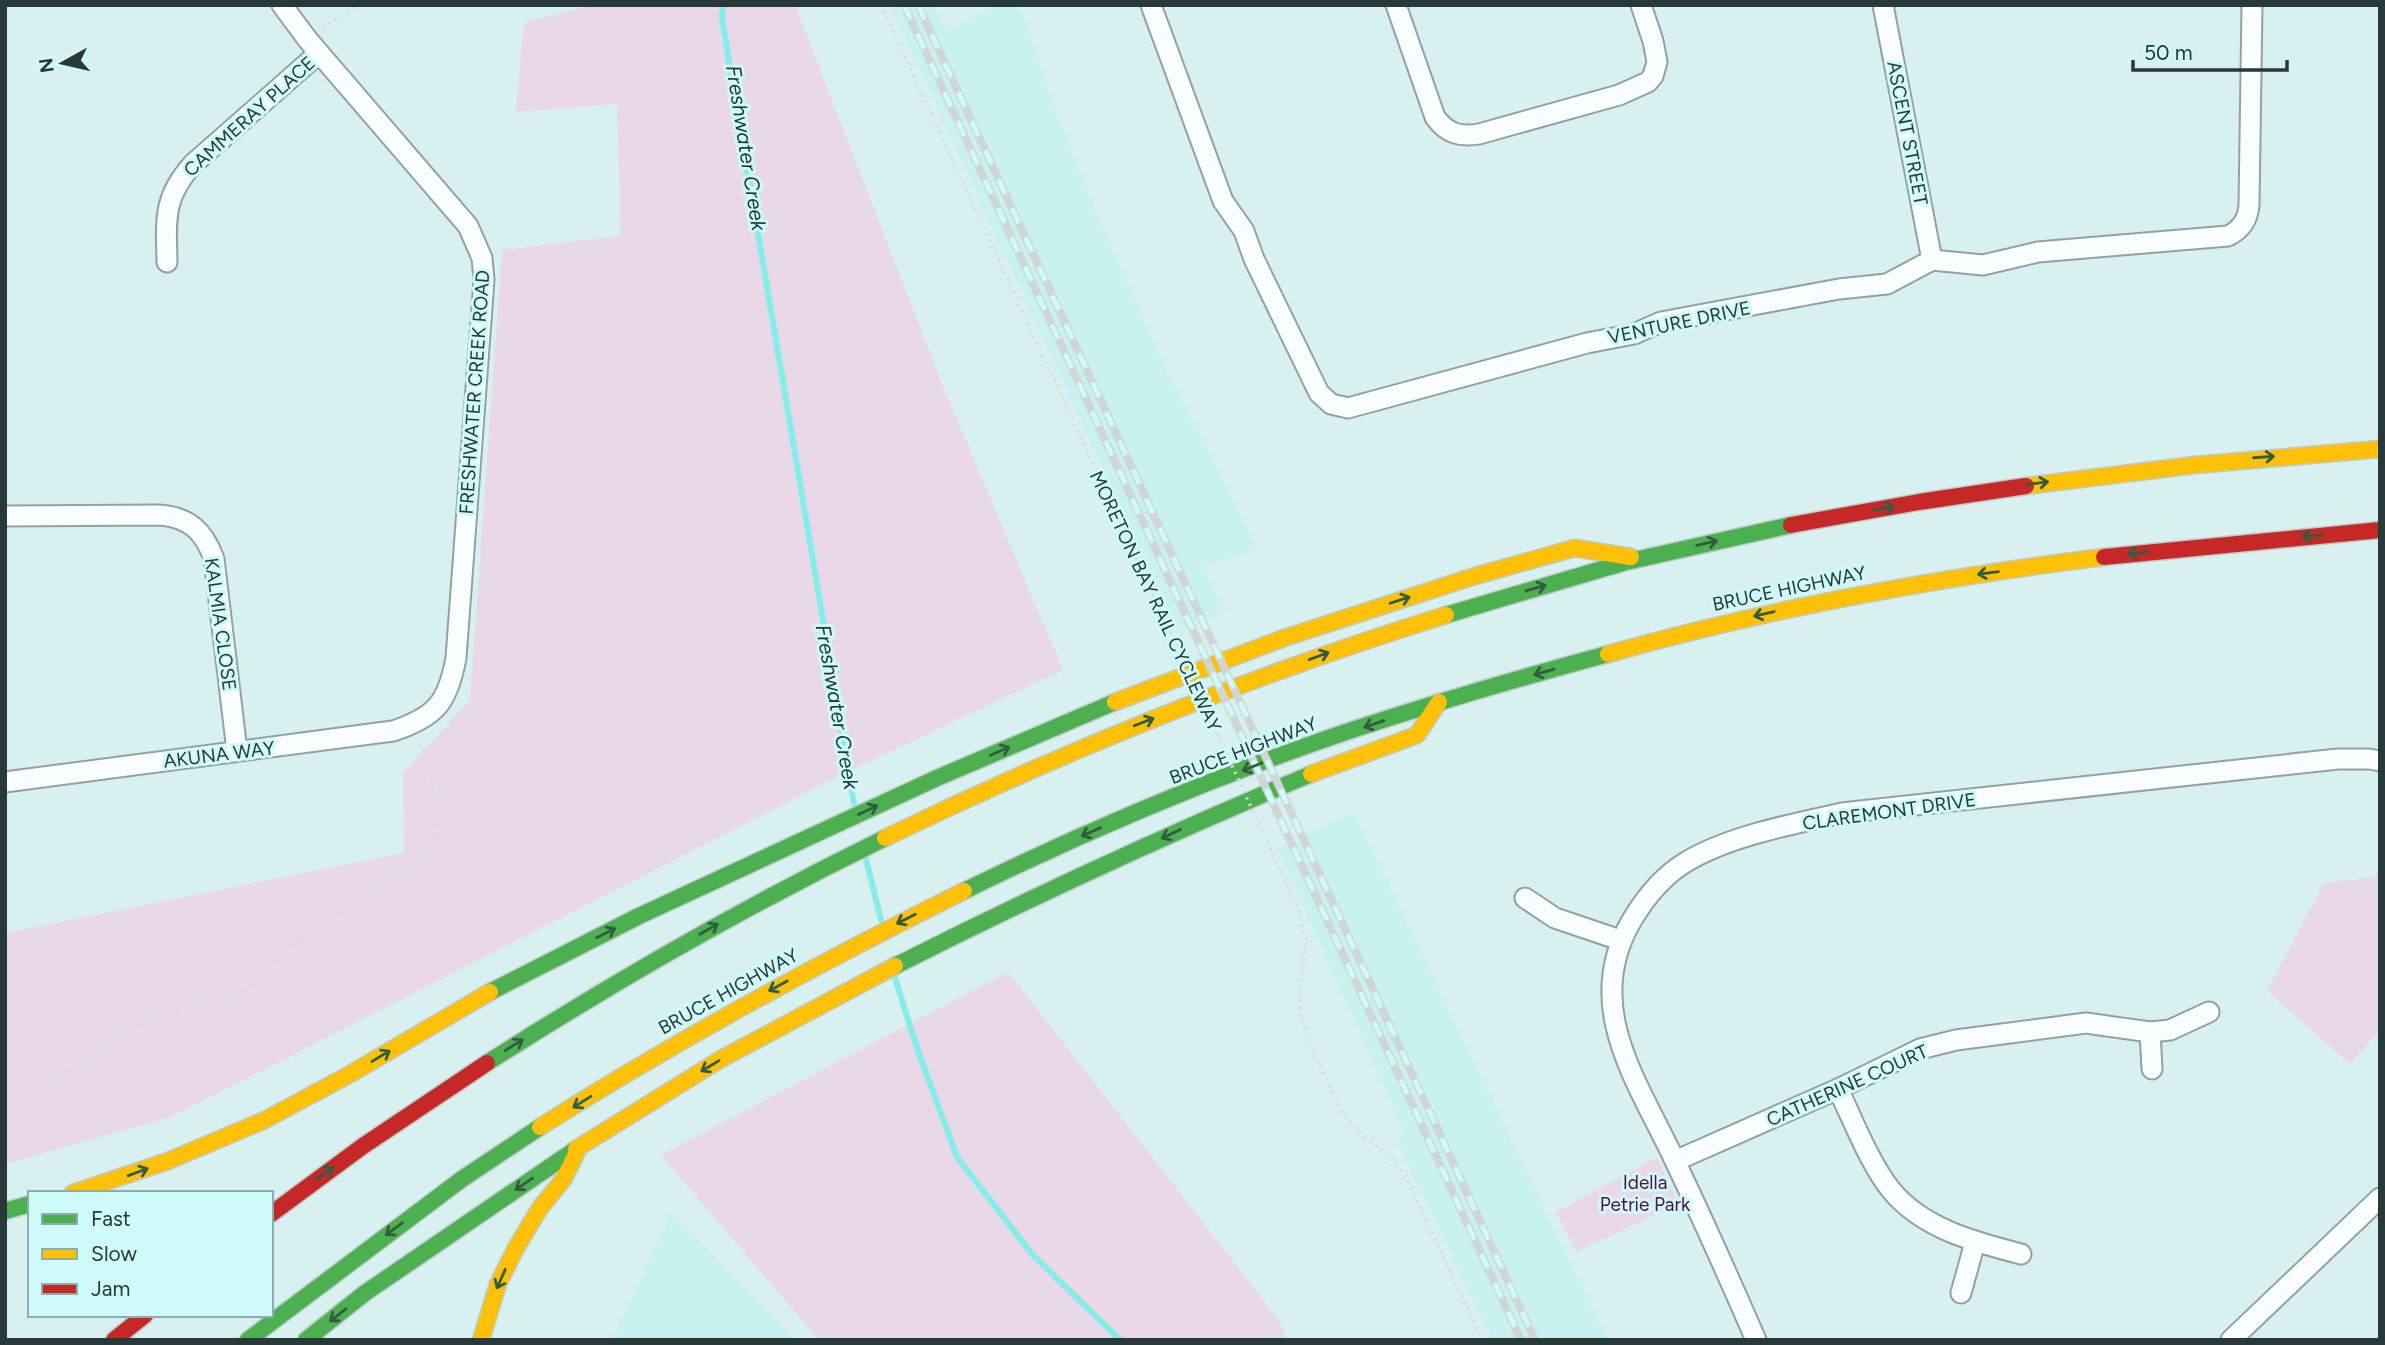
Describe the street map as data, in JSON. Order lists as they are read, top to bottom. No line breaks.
{"streets":{"highway":["BRUCE HIGHWAY"],"street":["CAMMERAY PLACE","ASCENT STREET","VENTURE DRIVE","FRESHWATER CREEK ROAD","KALMIA CLOSE","AKUNA WAY","CLAREMONT DRIVE","CATHERINE COURT"],"path":["MORETON BAY RAIL CYCLEWAY"]},"crossings":[["CAMMERAY PLACE","FRESHWATER CREEK ROAD"],["ASCENT STREET","VENTURE DRIVE"],["FRESHWATER CREEK ROAD","AKUNA WAY"],["KALMIA CLOSE","AKUNA WAY"],["CLAREMONT DRIVE","CATHERINE COURT"]],"water":["Freshwater Creek"],"parks":["Idella Petrie Park"],"legend":["Fast","Slow","Jam"],"scale_bar":"50 m","north":"left"}
